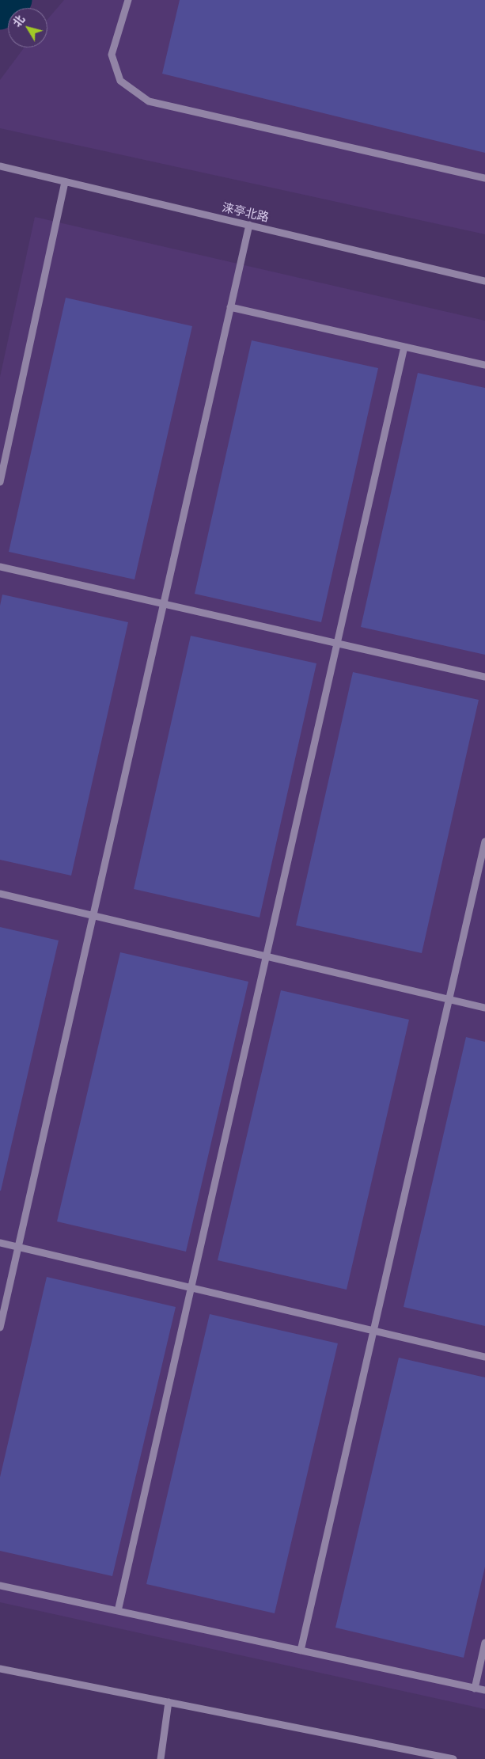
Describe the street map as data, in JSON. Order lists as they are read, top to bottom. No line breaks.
{"streets":{"street":["涞亭北路"]},"north":"top left"}
